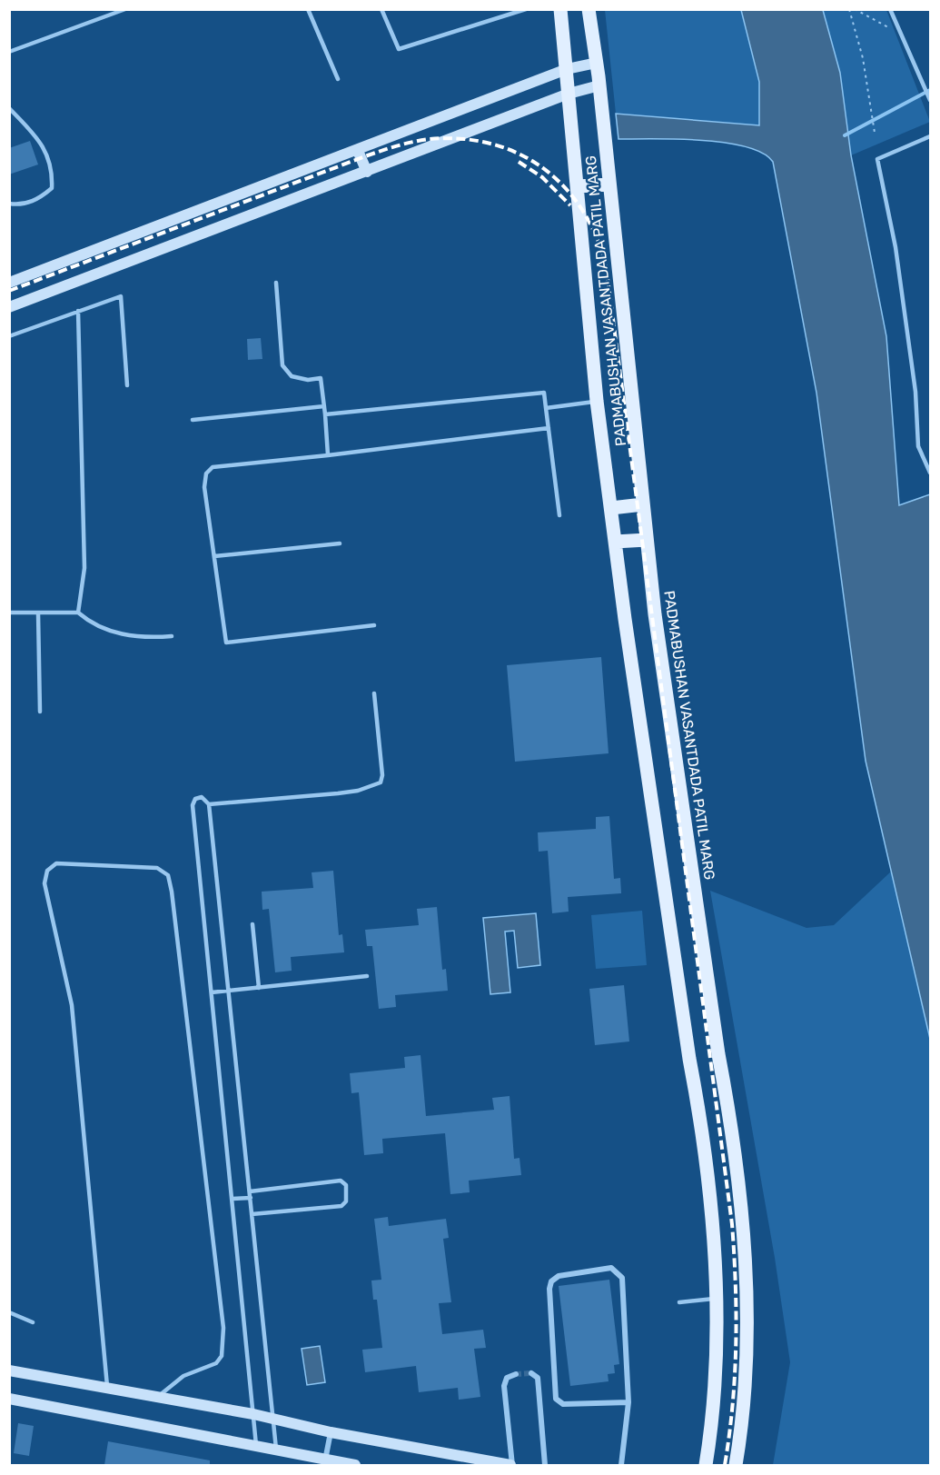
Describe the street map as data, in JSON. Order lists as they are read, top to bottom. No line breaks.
{"streets":{"main road":["PADMABUSHAN VASANTDADA PATIL MARG"]}}
